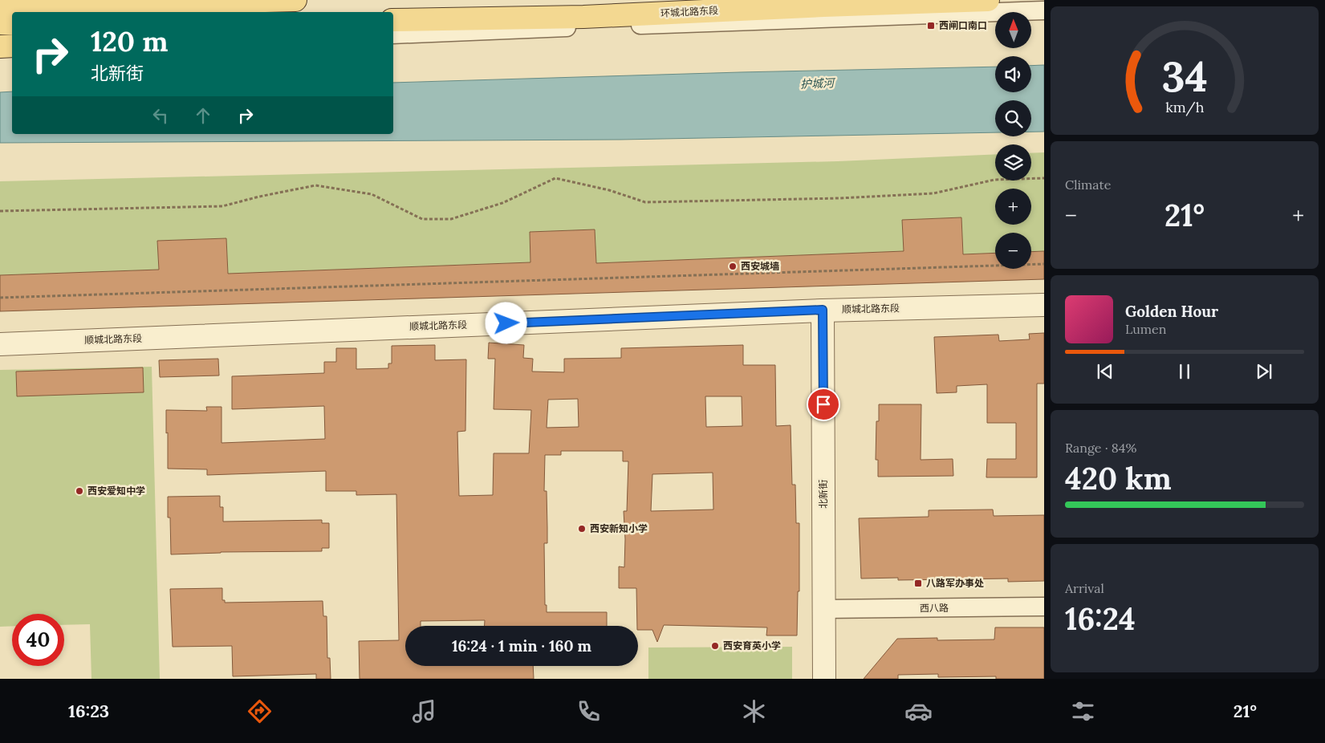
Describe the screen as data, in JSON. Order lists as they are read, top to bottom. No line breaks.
{"streets":{"main road":["环城北路东段"],"street":["顺城北路东段","北新街","西八路"]},"crossings":[["顺城北路东段","北新街"],["北新街","西八路"]],"water":["护城河"],"places":{"transit":["西闸口南口","八路军办事处"],"other":["西安城墙","西安爱知中学","西安新知小学","西安育英小学"]},"north":"top","page":{"map_buttons":["+","−"],"turn":["120 m","北新街"],"tile":["Climate",["Range · 84%","420 km"],["Arrival","16:24"]],"heat":["−","21°","+"],"song":["Golden Hour","Lumen"],"limit":"40","trip":"16:24 · 1 min · 160 m","tabs":["16:23","21°"],"gauge":["34","km/h"]}}
